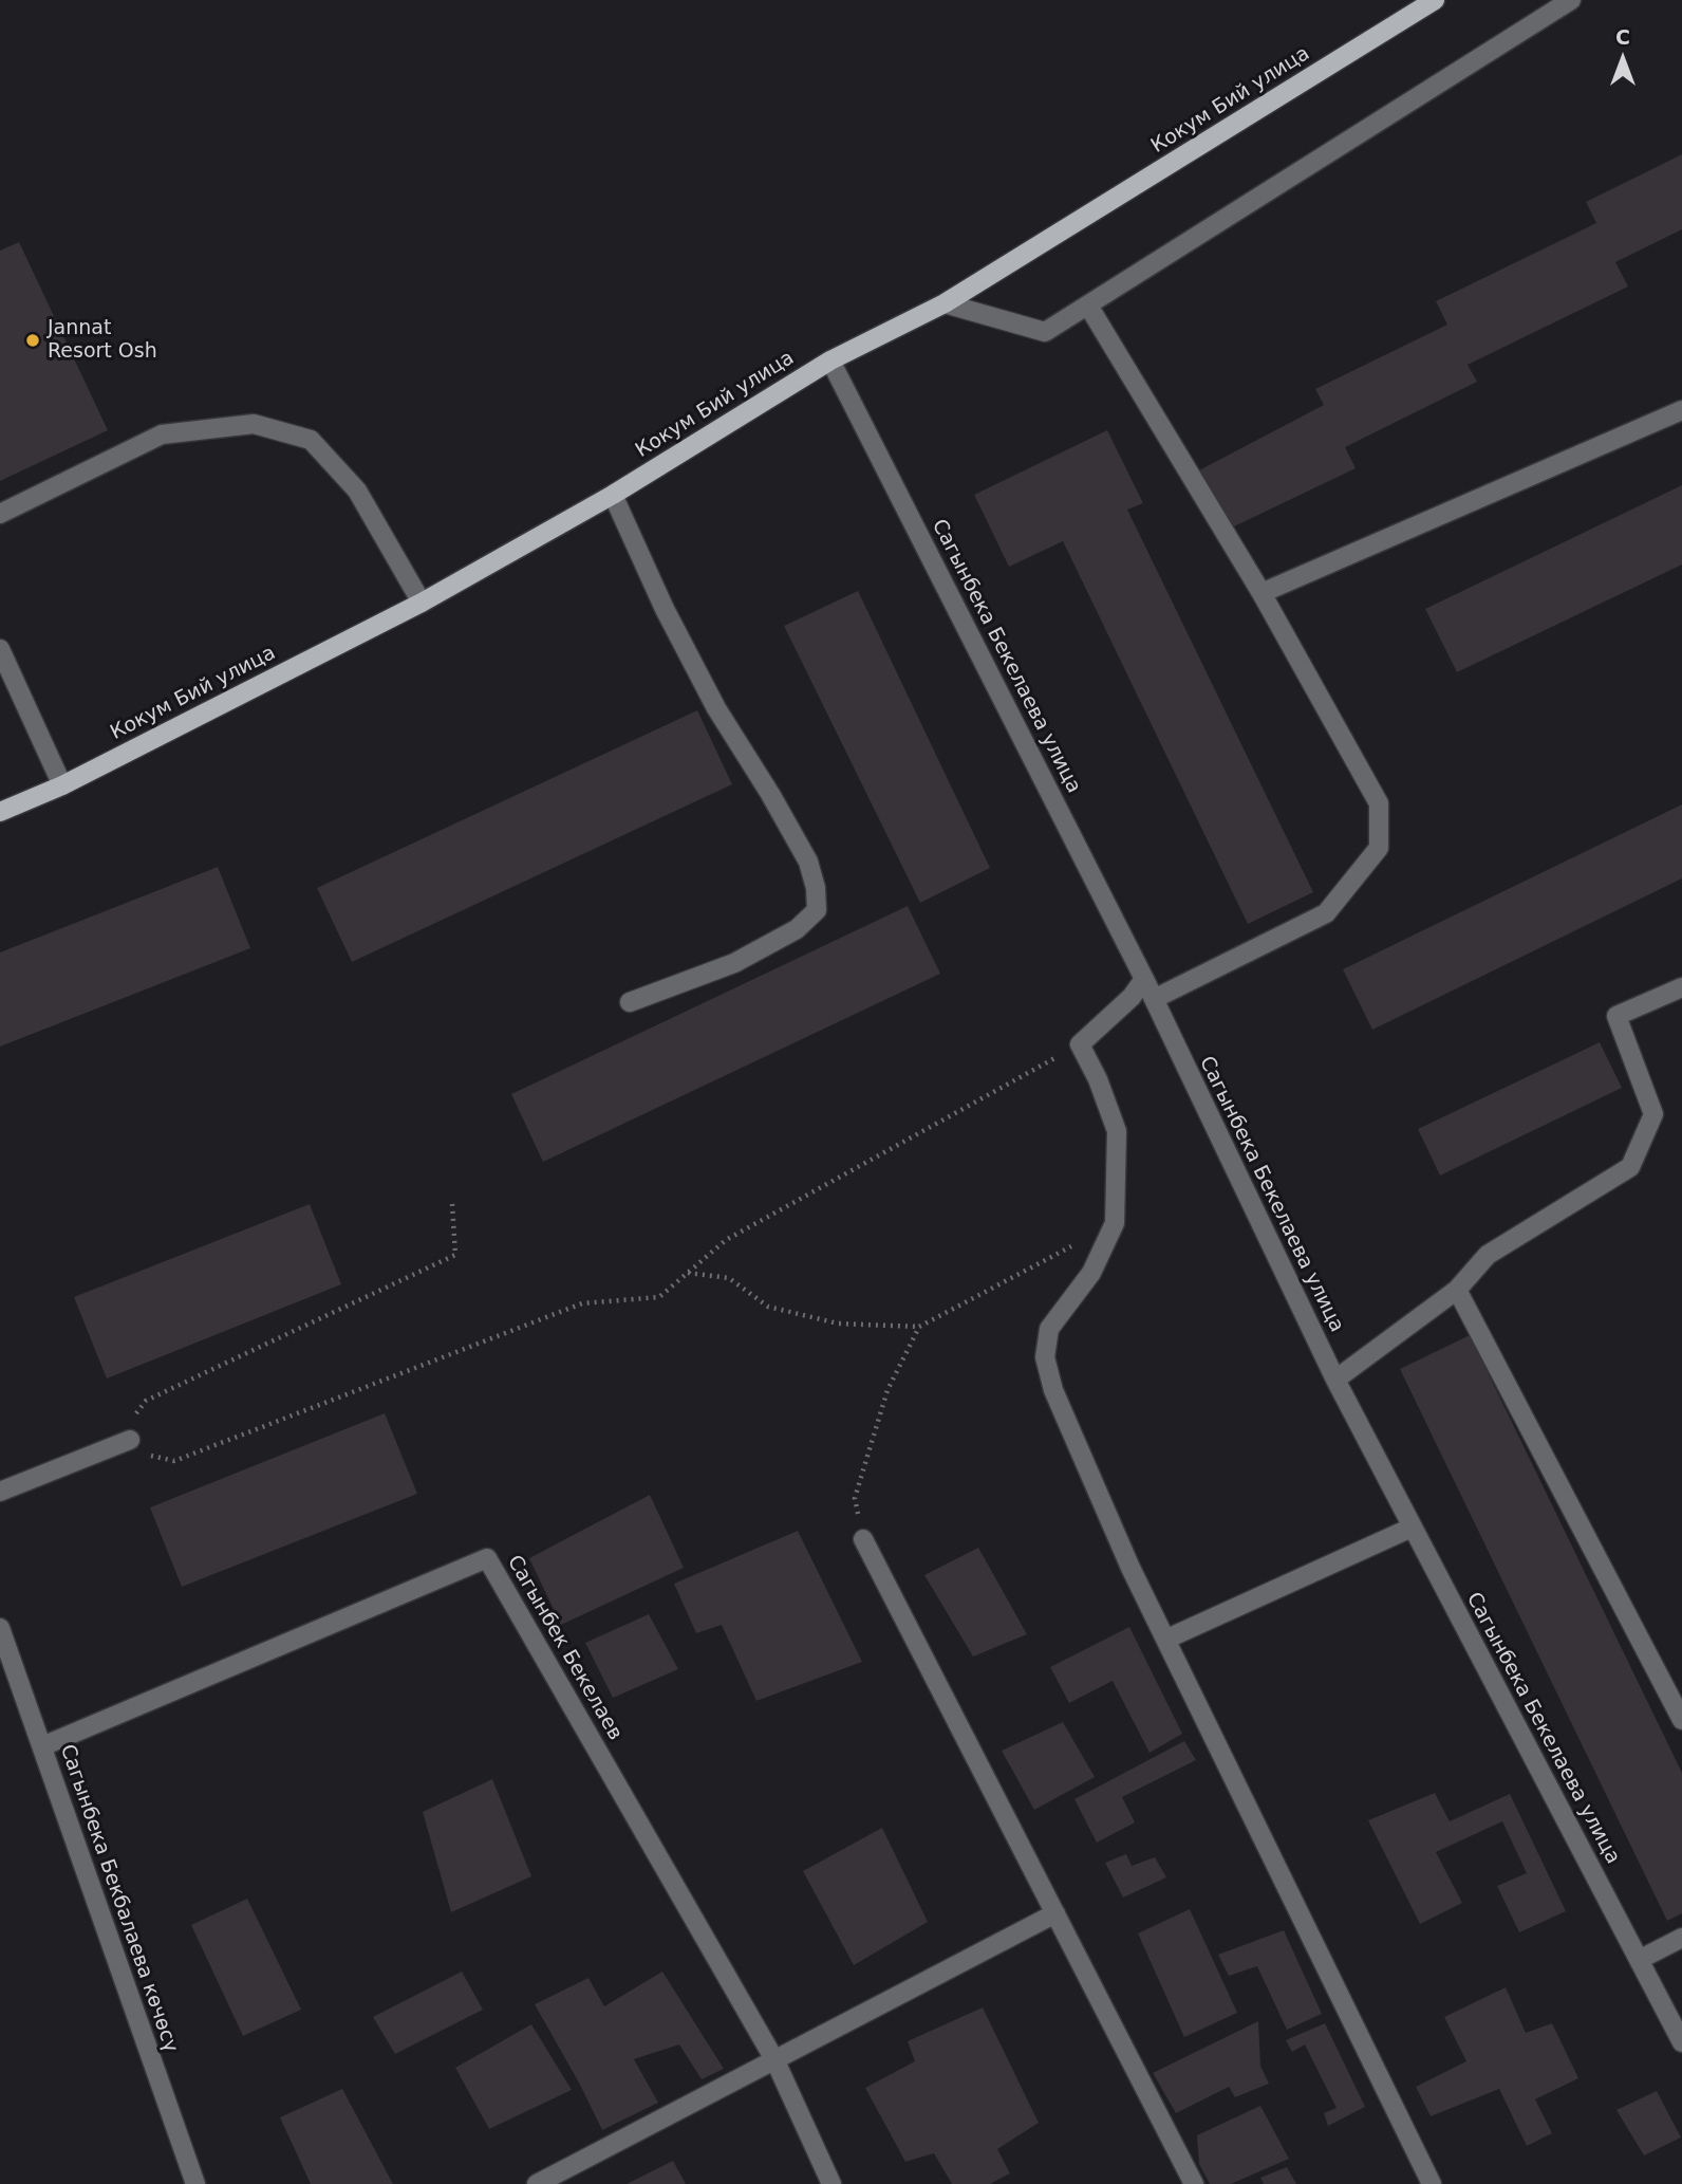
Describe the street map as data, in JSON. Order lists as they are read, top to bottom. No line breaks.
{"streets":{"main road":["Кокум Бий улица"],"street":["Сагынбека Бекелаева улица","Сагынбек Бекелаев","Сагынбека Бекбалаева көчөсү"]},"crossings":[["Кокум Бий улица","Сагынбека Бекелаева улица"],["Сагынбек Бекелаев","Сагынбека Бекбалаева көчөсү"]],"places":["Jannat Resort Osh"],"north":"top"}
